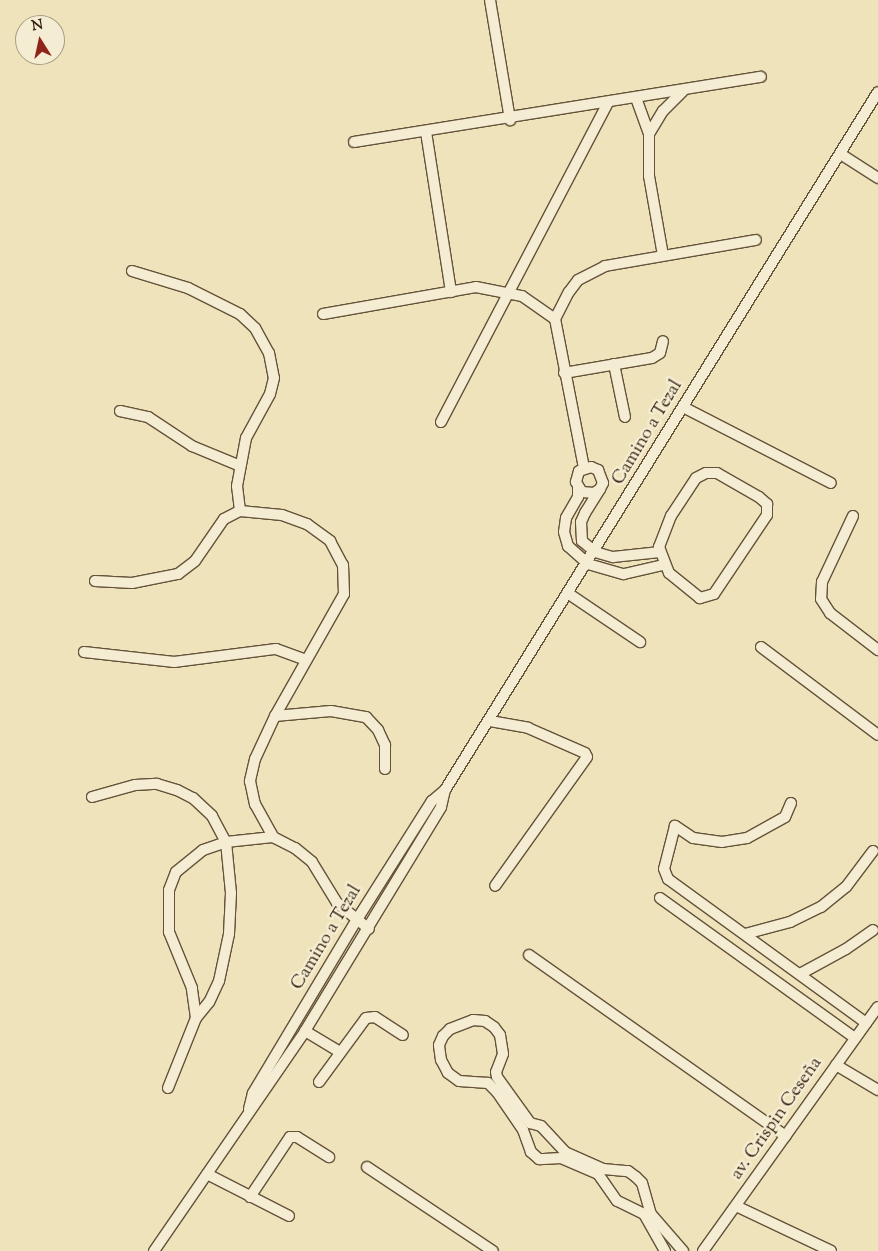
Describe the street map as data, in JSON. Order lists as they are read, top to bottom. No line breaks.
{"streets":{"street":["Camino a Tezal","av. Crispin Ceseña"]},"north":"top"}
